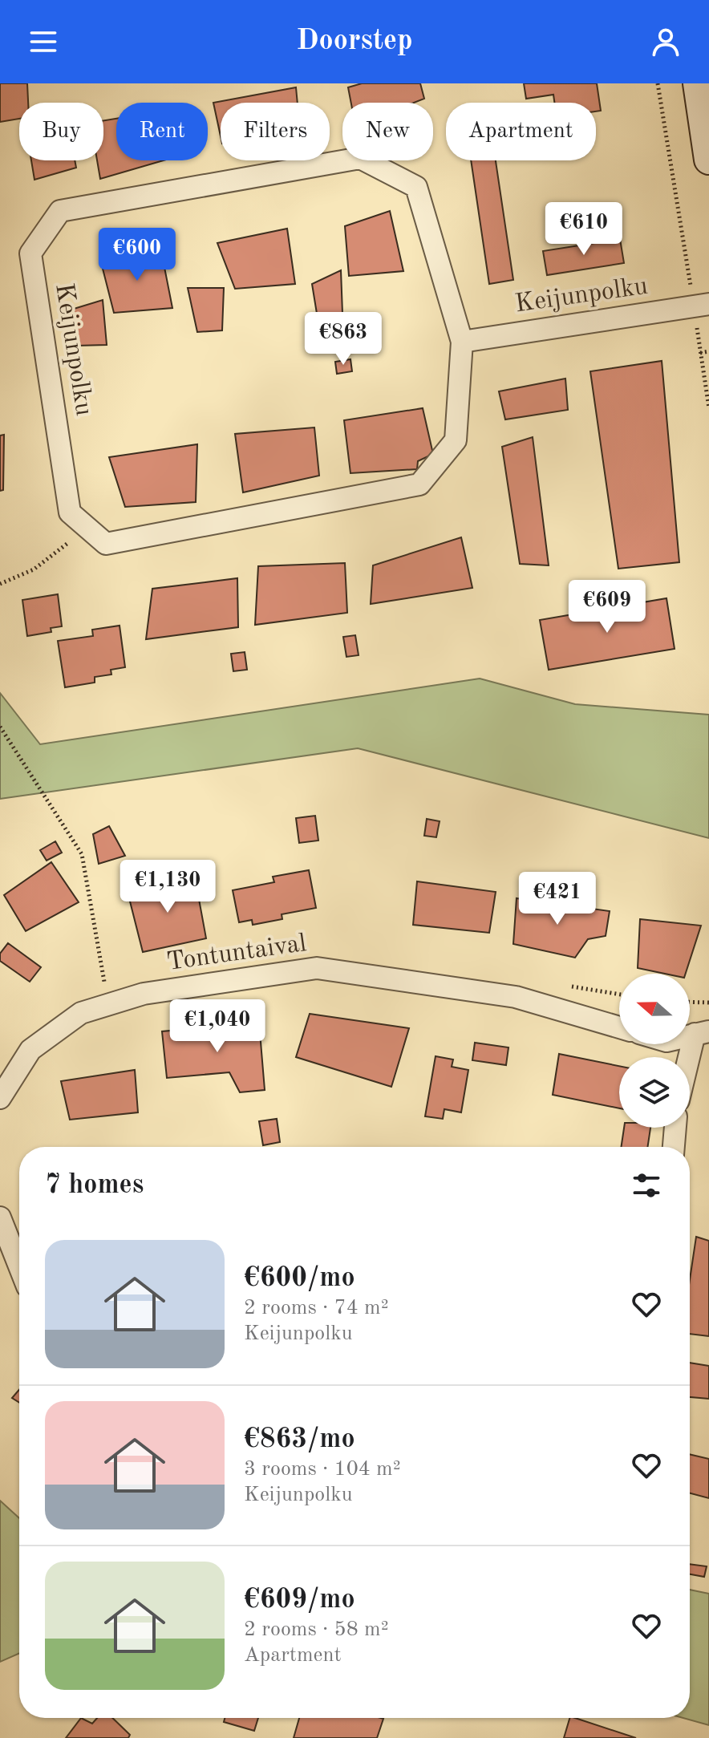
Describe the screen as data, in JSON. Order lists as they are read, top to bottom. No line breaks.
{"streets":{"street":["Keijunpolku","Tontuntaival"]},"north":"left","page":{"header":"Doorstep","chip":["Buy","Rent","Filters","New","Apartment"],"price":["€610","€600","€863","€609","€1,130","€421","€1,040"],"heading":"7 homes","list":[{"name":"€600/mo","note":"2 rooms · 74 m² · Keijunpolku"},{"name":"€863/mo","note":"3 rooms · 104 m² · Keijunpolku"},{"name":"€609/mo","note":"2 rooms · 58 m² · Apartment"}]}}
